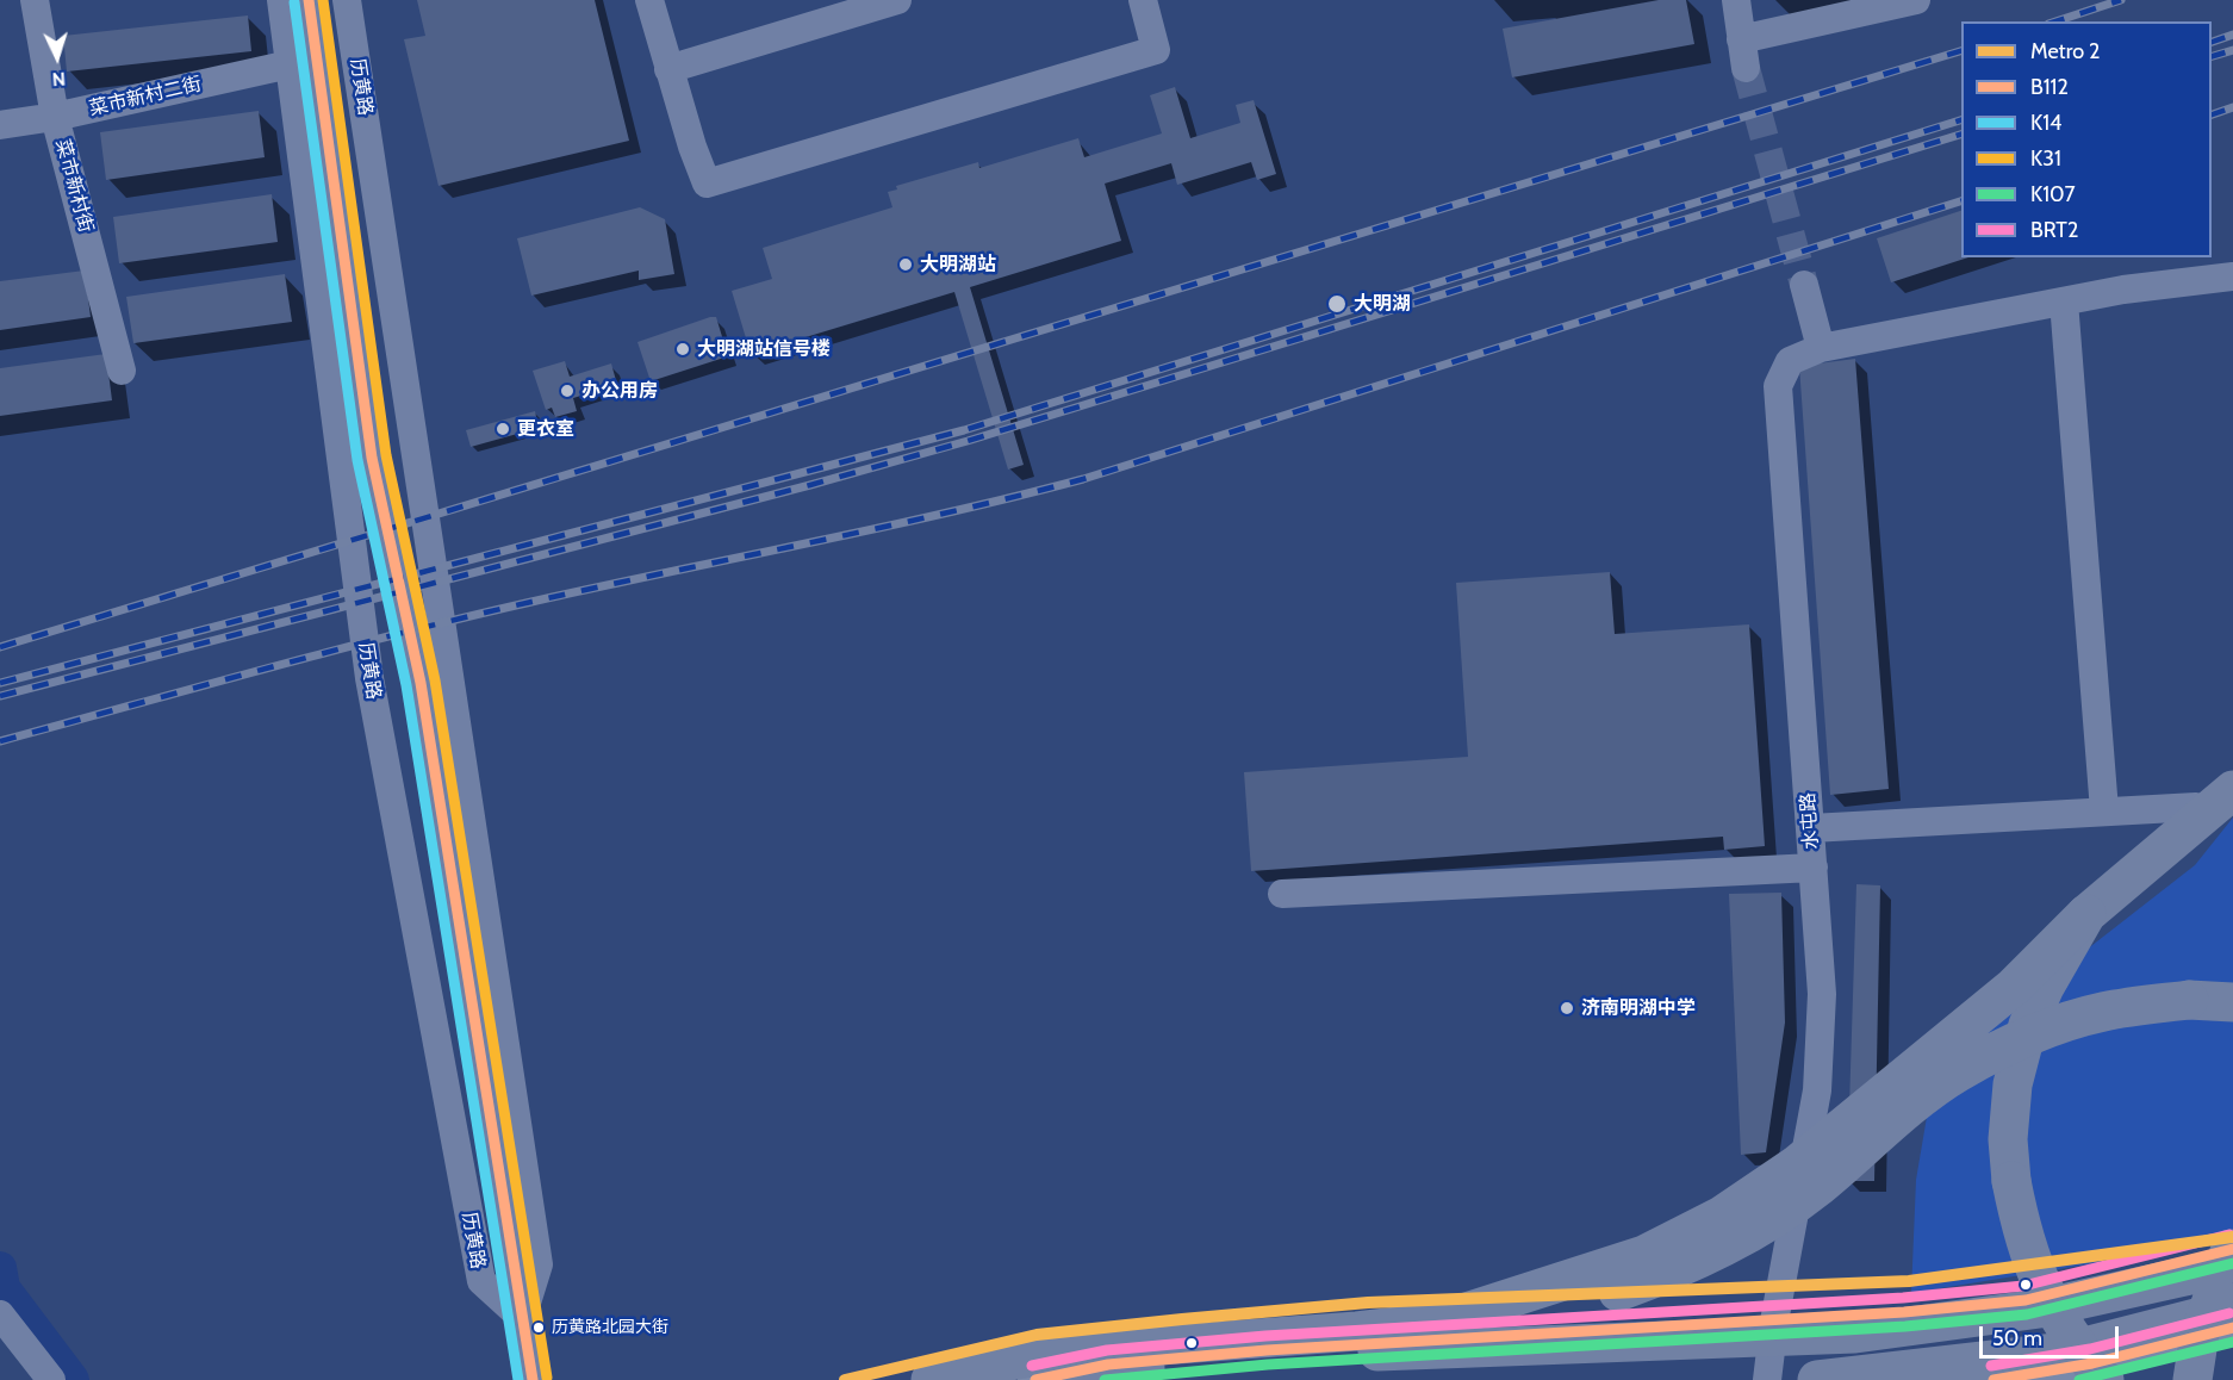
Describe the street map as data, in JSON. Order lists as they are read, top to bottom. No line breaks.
{"streets":{"street":["历黄路","菜市新村二街","菜市新村街","水屯路"]},"crossings":[["历黄路","菜市新村二街"],["菜市新村二街","菜市新村街"]],"places":["大明湖站","大明湖","大明湖站信号楼","办公用房","更衣室","济南明湖中学","历黄路北园大街"],"lines":["transit line B112","transit line K31","transit line K14","transit line BRT2","metro line 2","transit line K107"],"legend":["Metro 2","B112","K14","K31","K107","BRT2"],"scale_bar":"50 m","north":"bottom"}
